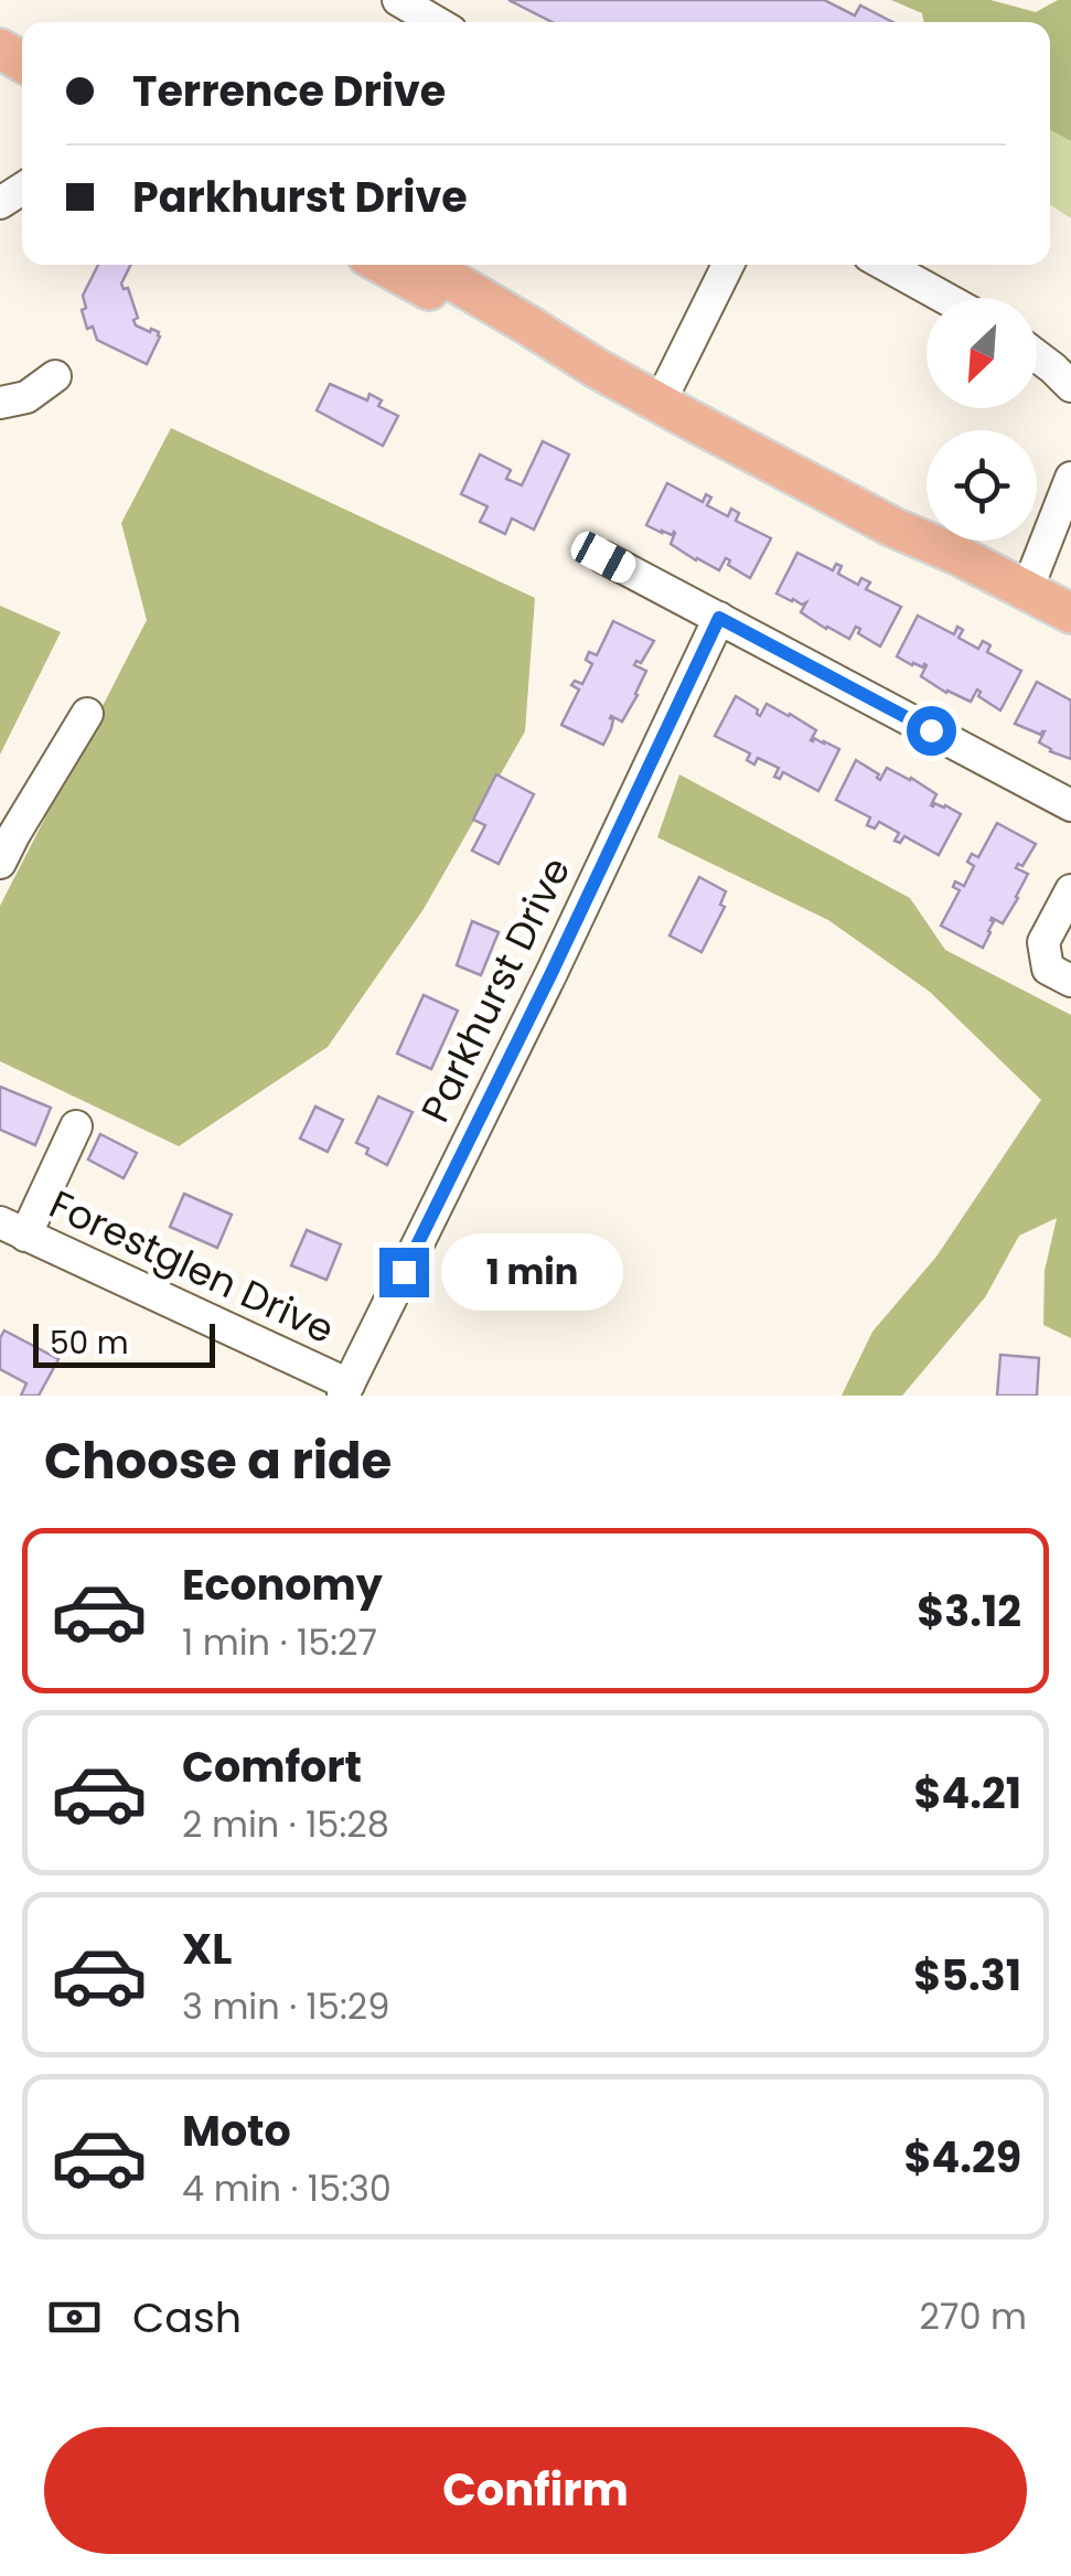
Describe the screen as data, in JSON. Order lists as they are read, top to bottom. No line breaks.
{"streets":{"street":["Parkhurst Drive","Forestglen Drive"]},"crossings":[["Parkhurst Drive","Forestglen Drive"]],"scale_bar":"50 m","north":"bottom left","page":{"banner":["Terrence Drive","Parkhurst Drive"],"bubble":"1 min","scale":"50 m","heading":"Choose a ride","list":[{"name":"Economy","note":"1 min · 15:27","value":"$3.12"},{"name":"Comfort","note":"2 min · 15:28","value":"$4.21"},{"name":"XL","note":"3 min · 15:29","value":"$5.31"},{"name":"Moto","note":"4 min · 15:30","value":"$4.29"}],"pay":["Cash","270 m"],"buttons":"Confirm"}}
